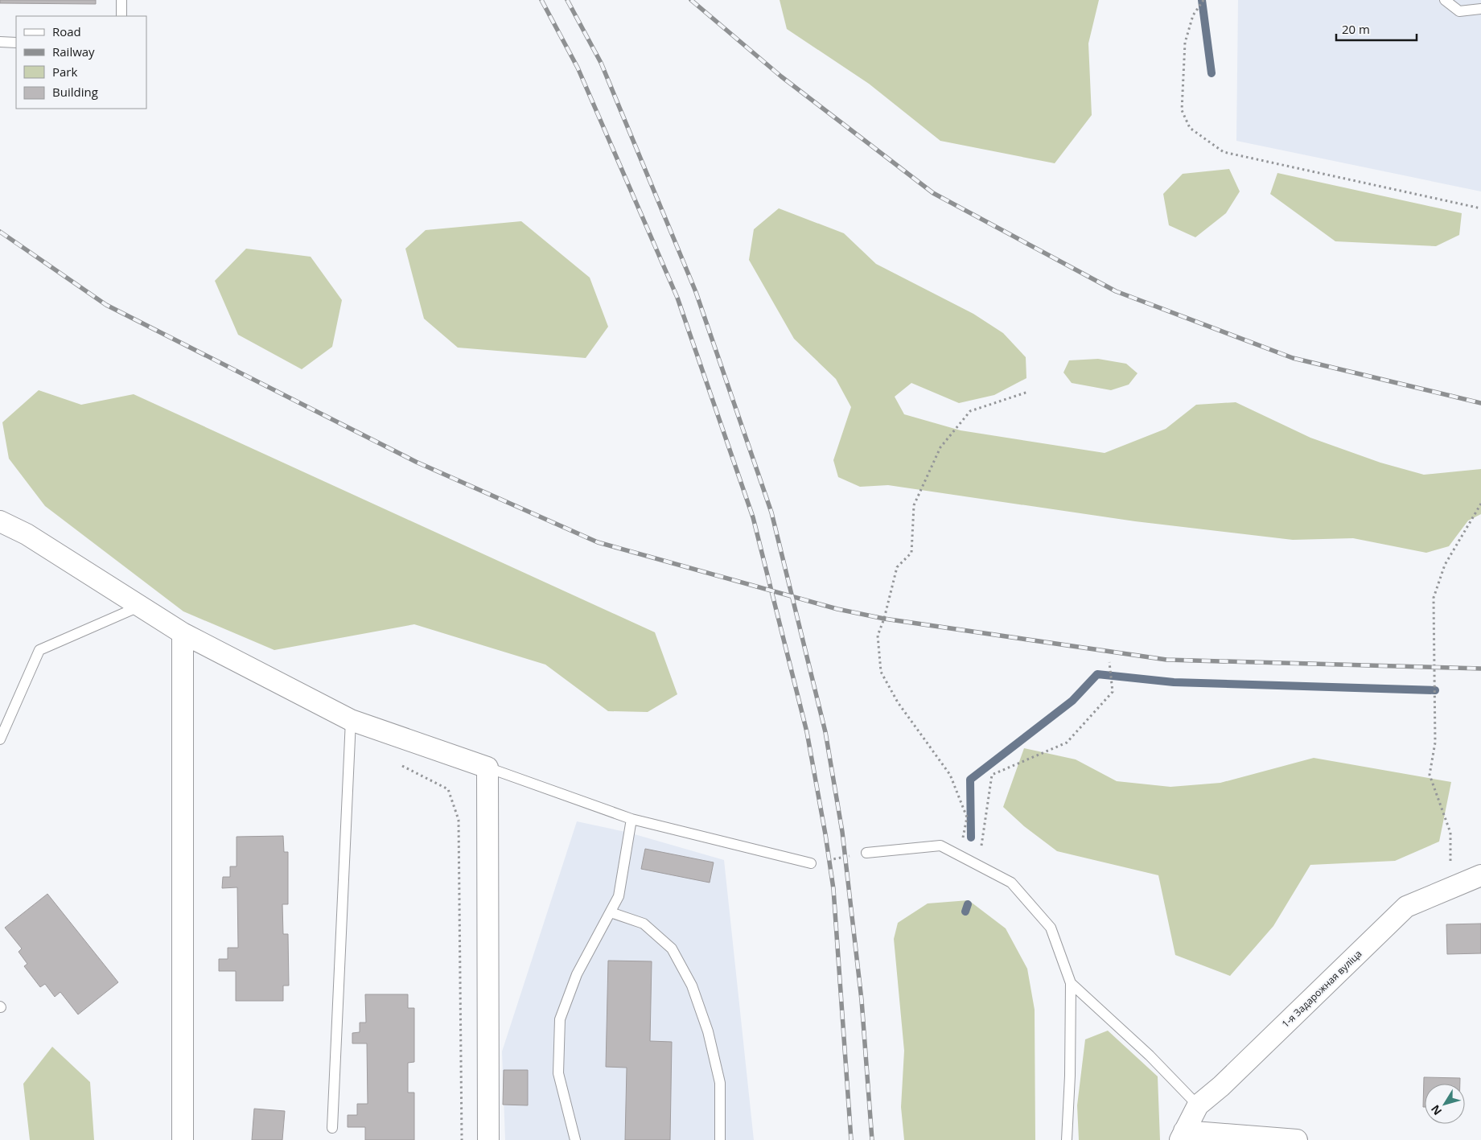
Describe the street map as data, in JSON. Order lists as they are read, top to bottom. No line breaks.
{"streets":{"street":["1-я Задарожная вуліца"]},"legend":["Road","Railway","Park","Building"],"scale_bar":"20 m","north":"bottom left"}
